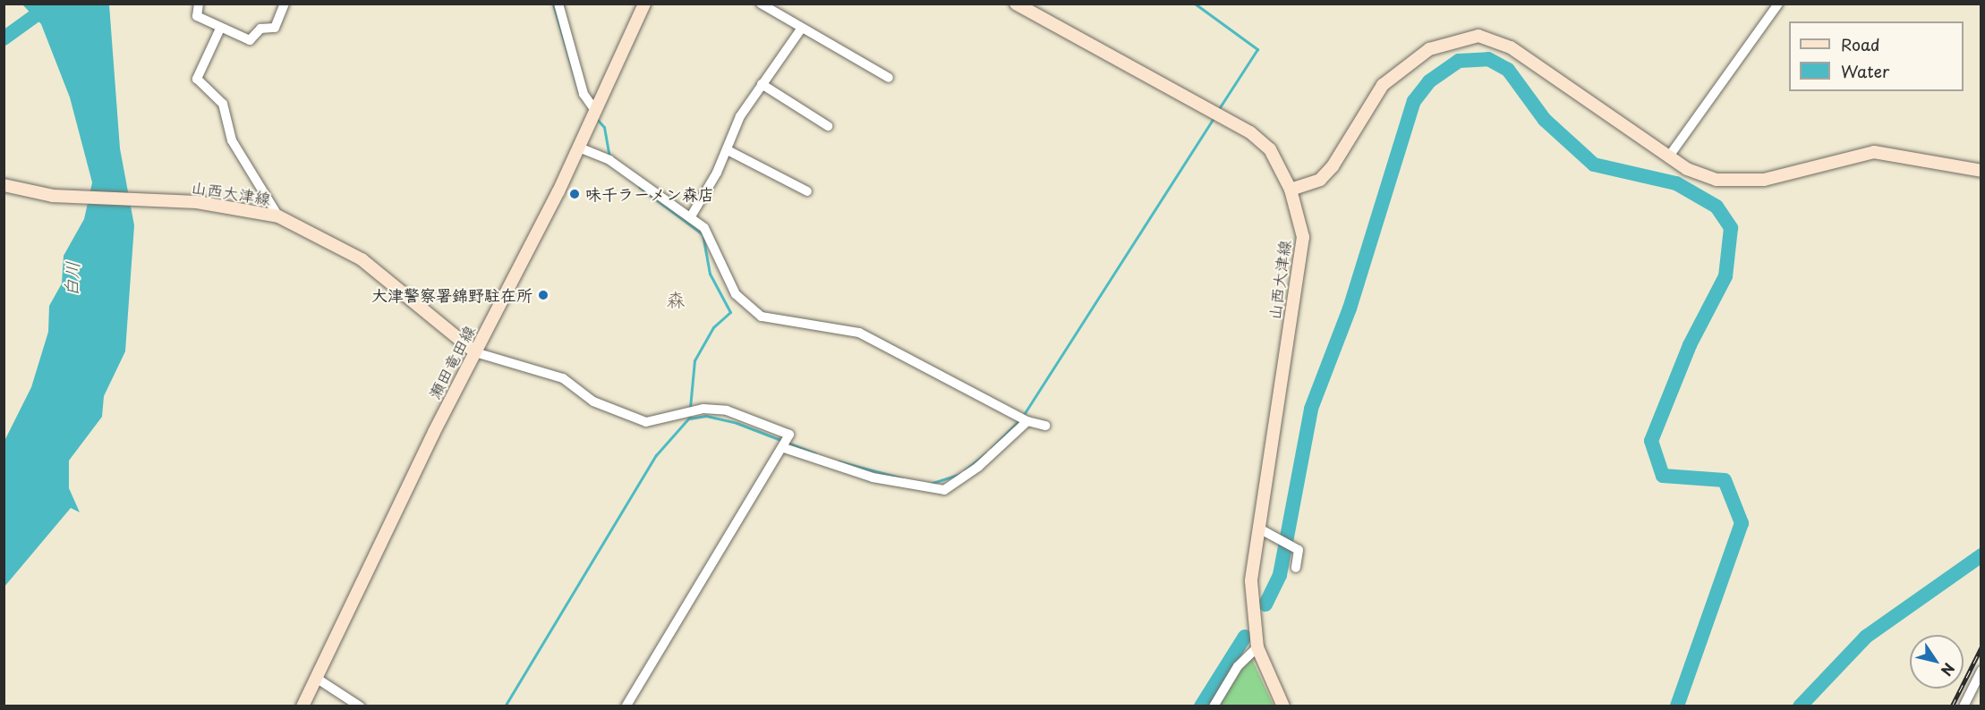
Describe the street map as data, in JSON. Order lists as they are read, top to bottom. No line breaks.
{"streets":{"main road":["山西大津線","瀬田竜田線"]},"crossings":[["山西大津線","瀬田竜田線"]],"districts":["森"],"water":["白川"],"places":["味千ラーメン森店","大津警察署錦野駐在所"],"legend":["Road","Water"],"north":"bottom right"}
